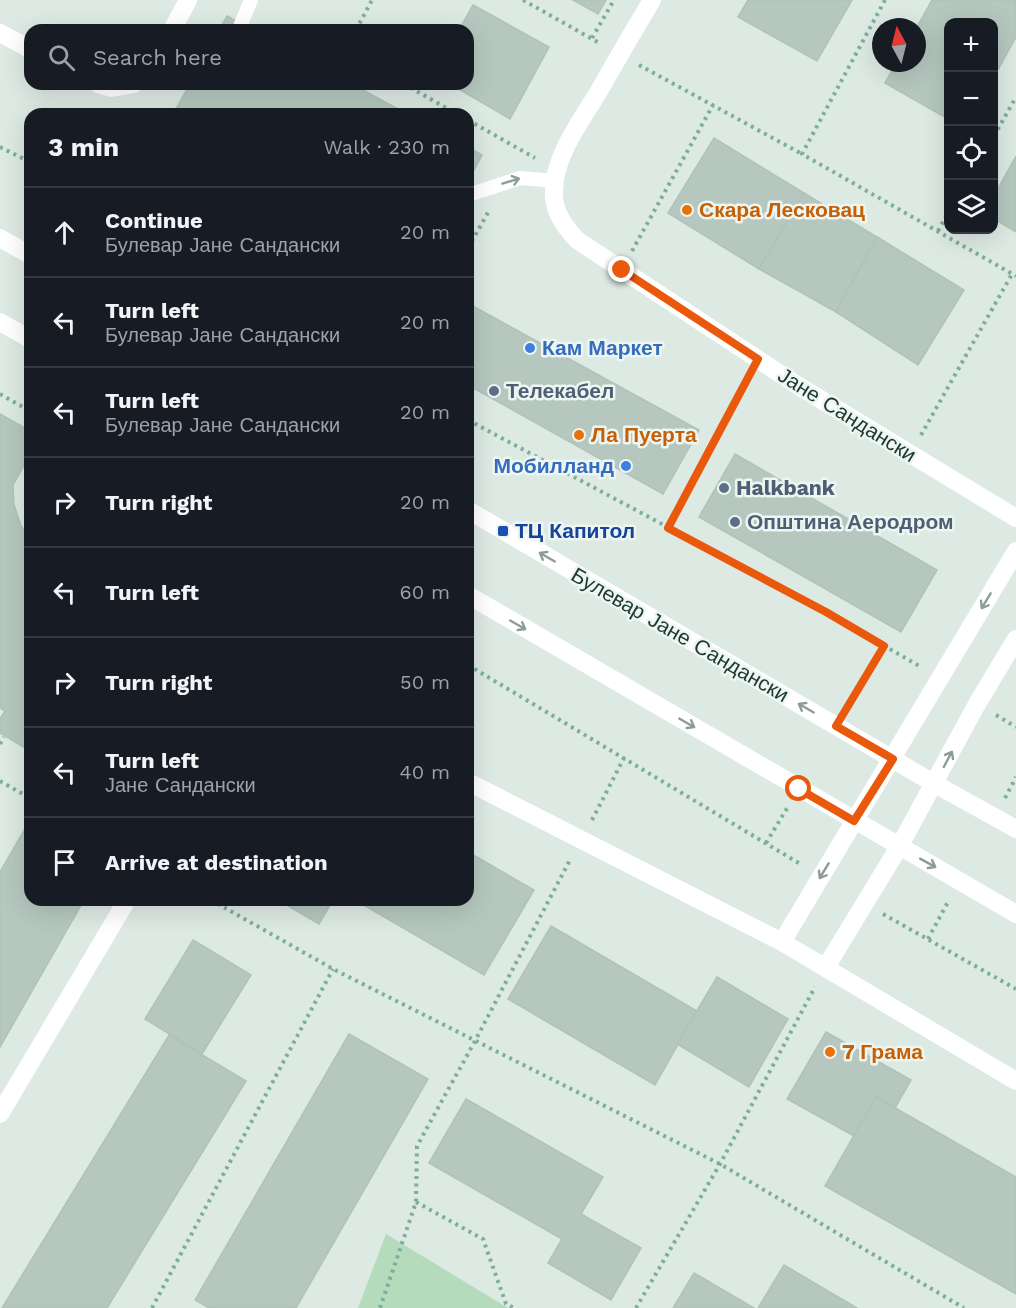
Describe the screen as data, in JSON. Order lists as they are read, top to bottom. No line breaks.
{"streets":{"street":["Јане Сандански","Булевар Јане Сандански"]},"places":{"other":["Скара Лесковац","Кам Маркет","Телекабел","Ла Пуерта","Мобилланд","Halkbank","Општина Аеродром","7 Грама"],"transit":["ТЦ Капитол"]},"north":"top","page":{"map_buttons":["+","−"],"search":"Search here","heading":["3 min","Walk · 230 m"],"list":[["Continue","Булевар Јане Сандански","20 m"],["Turn left","Булевар Јане Сандански","20 m"],["Turn left","Булевар Јане Сандански","20 m"],["Turn right","20 m"],["Turn left","60 m"],["Turn right","50 m"],["Turn left","Јане Сандански","40 m"],"Arrive at destination"]}}
